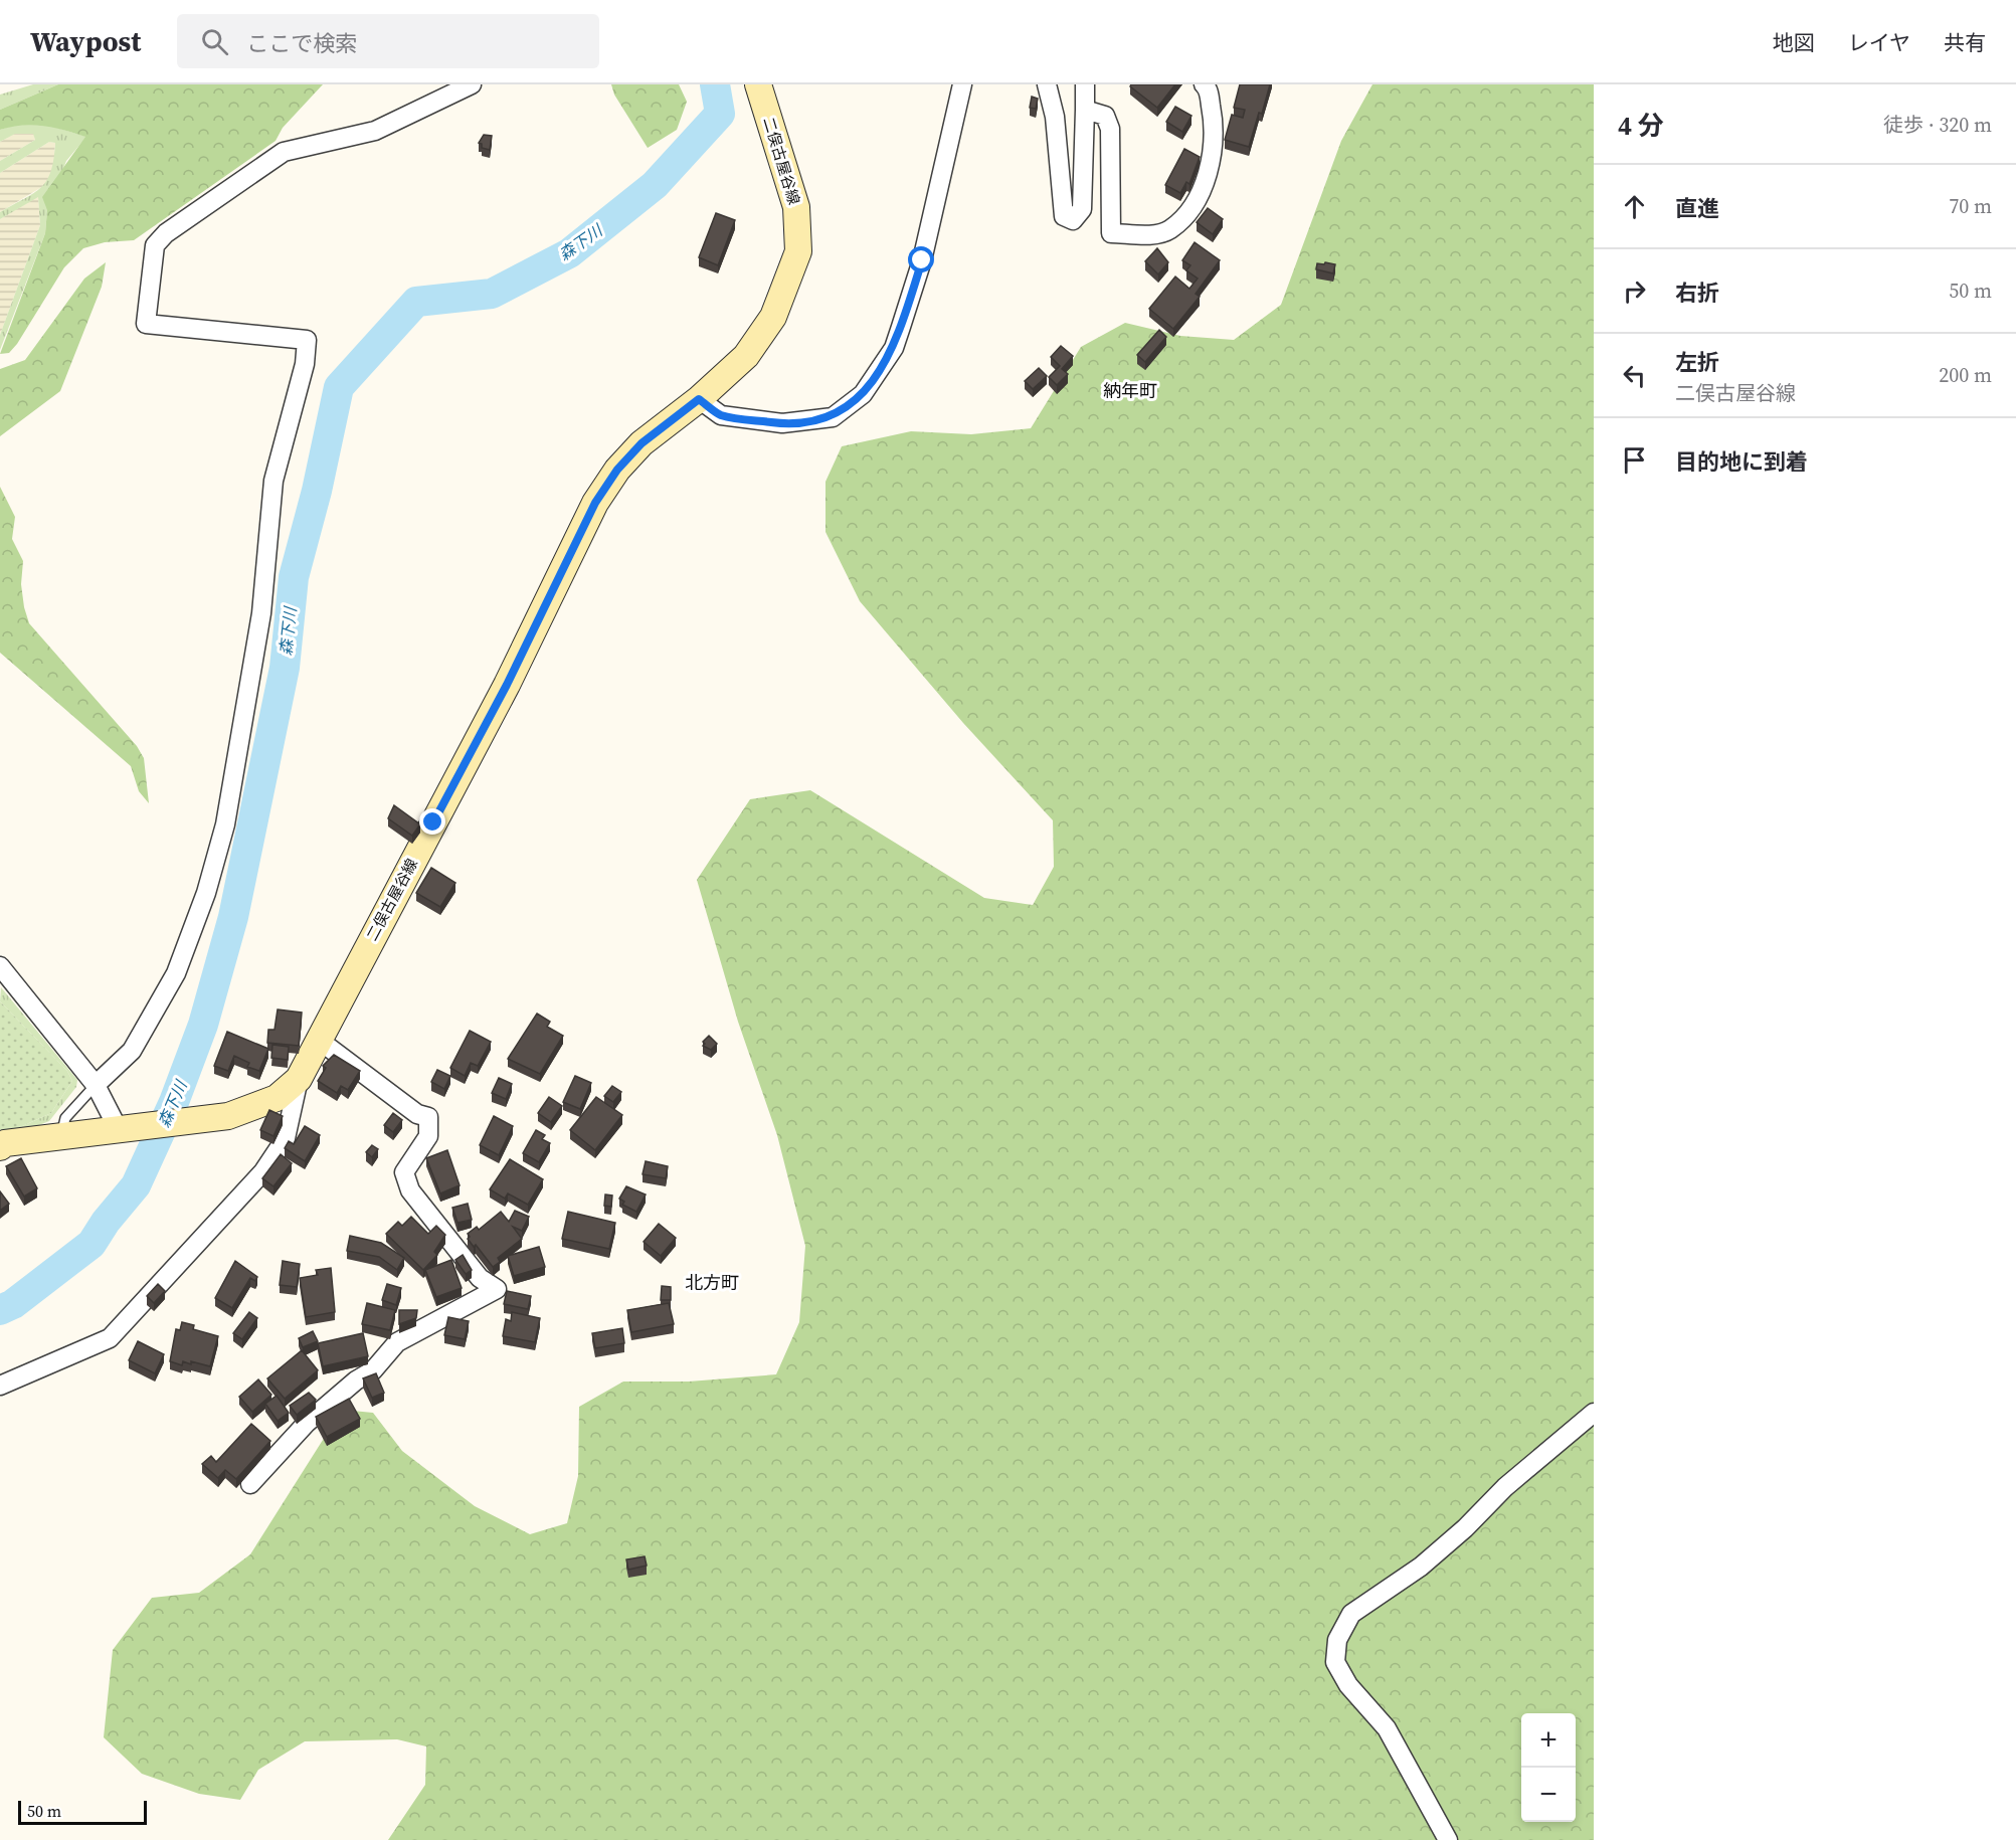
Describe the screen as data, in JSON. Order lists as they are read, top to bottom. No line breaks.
{"streets":{"main road":["二俣古屋谷線"]},"districts":["納年町","北方町"],"water":["森下川"],"scale_bar":"50 m","page":{"header":"Waypost","search":"ここで検索","nav":["地図","レイヤ","共有"],"heading":["4 分","徒歩 · 320 m"],"list":[["直進","70 m"],["右折","50 m"],["左折","二俣古屋谷線","200 m"],"目的地に到着"],"map_buttons":["+","−"],"scale":"50 m"}}
